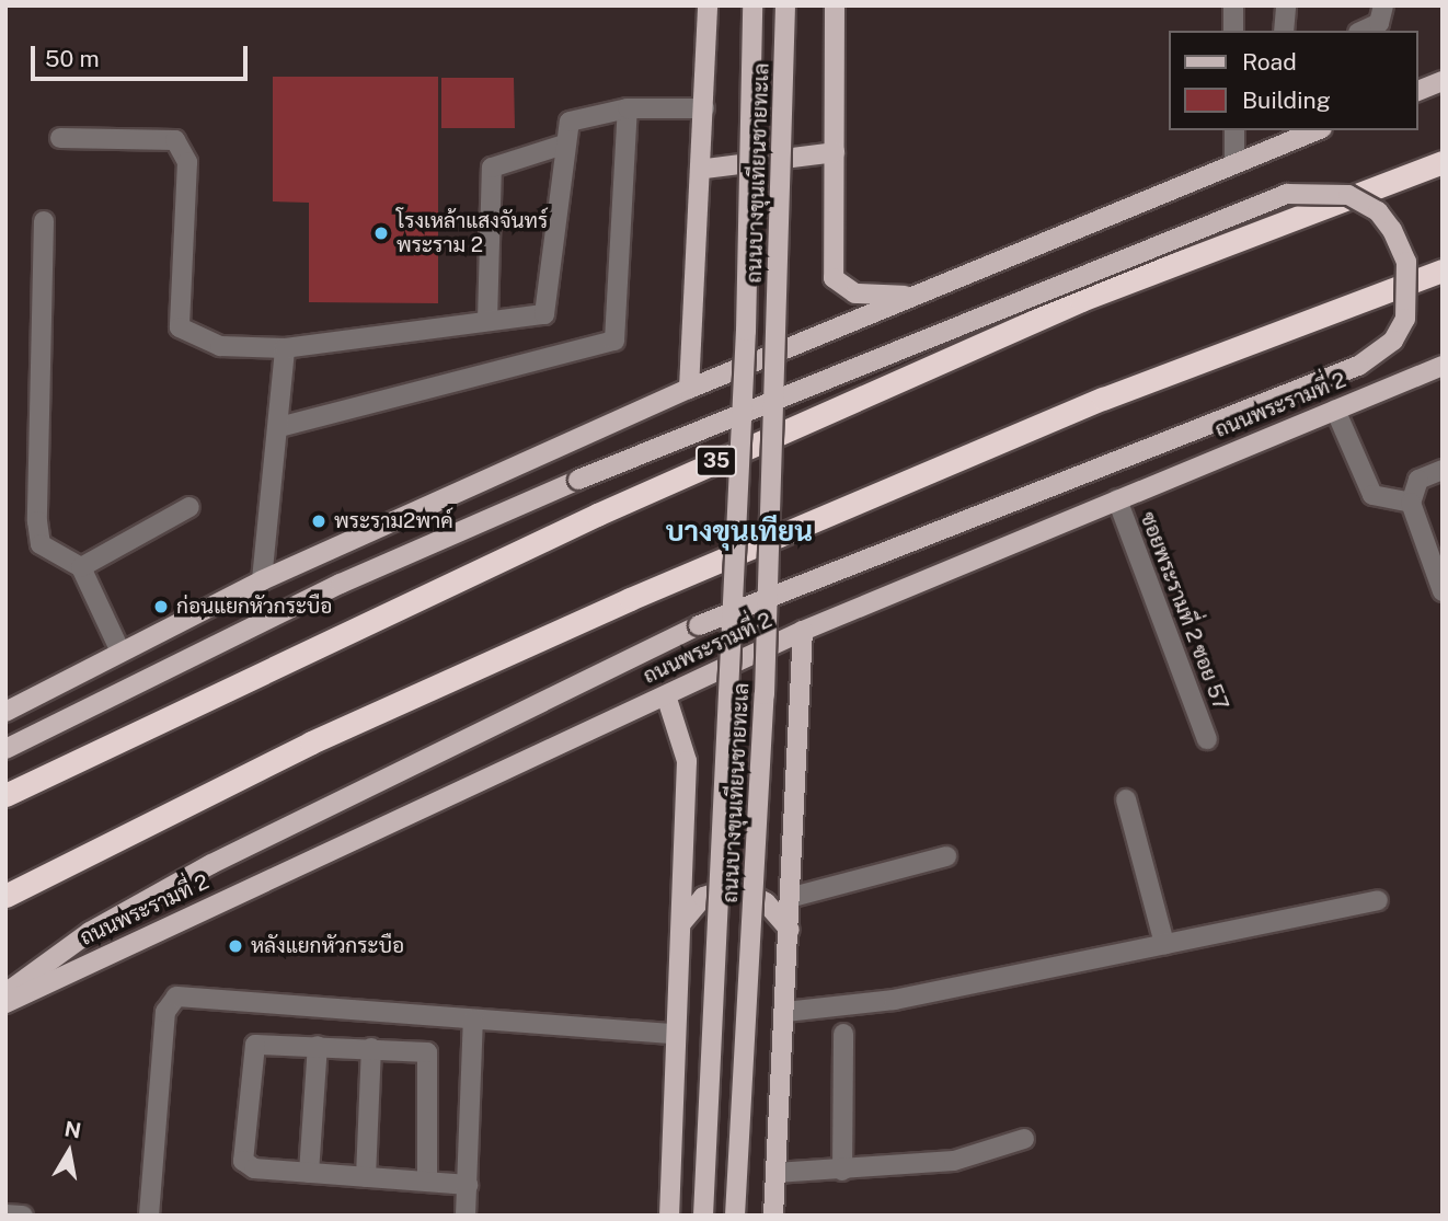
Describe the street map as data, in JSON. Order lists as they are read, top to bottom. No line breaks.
{"streets":{"highway":["35"],"main road":["ถนนบางขุนเทียนชายทะเล","ถนนพระรามที่ 2"],"street":["ซอยพระรามที่ 2 ซอย 57"]},"crossings":[["ถนนพระรามที่ 2","ซอยพระรามที่ 2 ซอย 57"]],"districts":["บางขุนเทียน"],"places":["โรงเหล้าแสงจันทร์ พระราม 2","พระราม2พาค์","ก่อนแยกหัวกระบือ","หลังแยกหัวกระบือ"],"legend":["Road","Building"],"scale_bar":"50 m","north":"top"}
